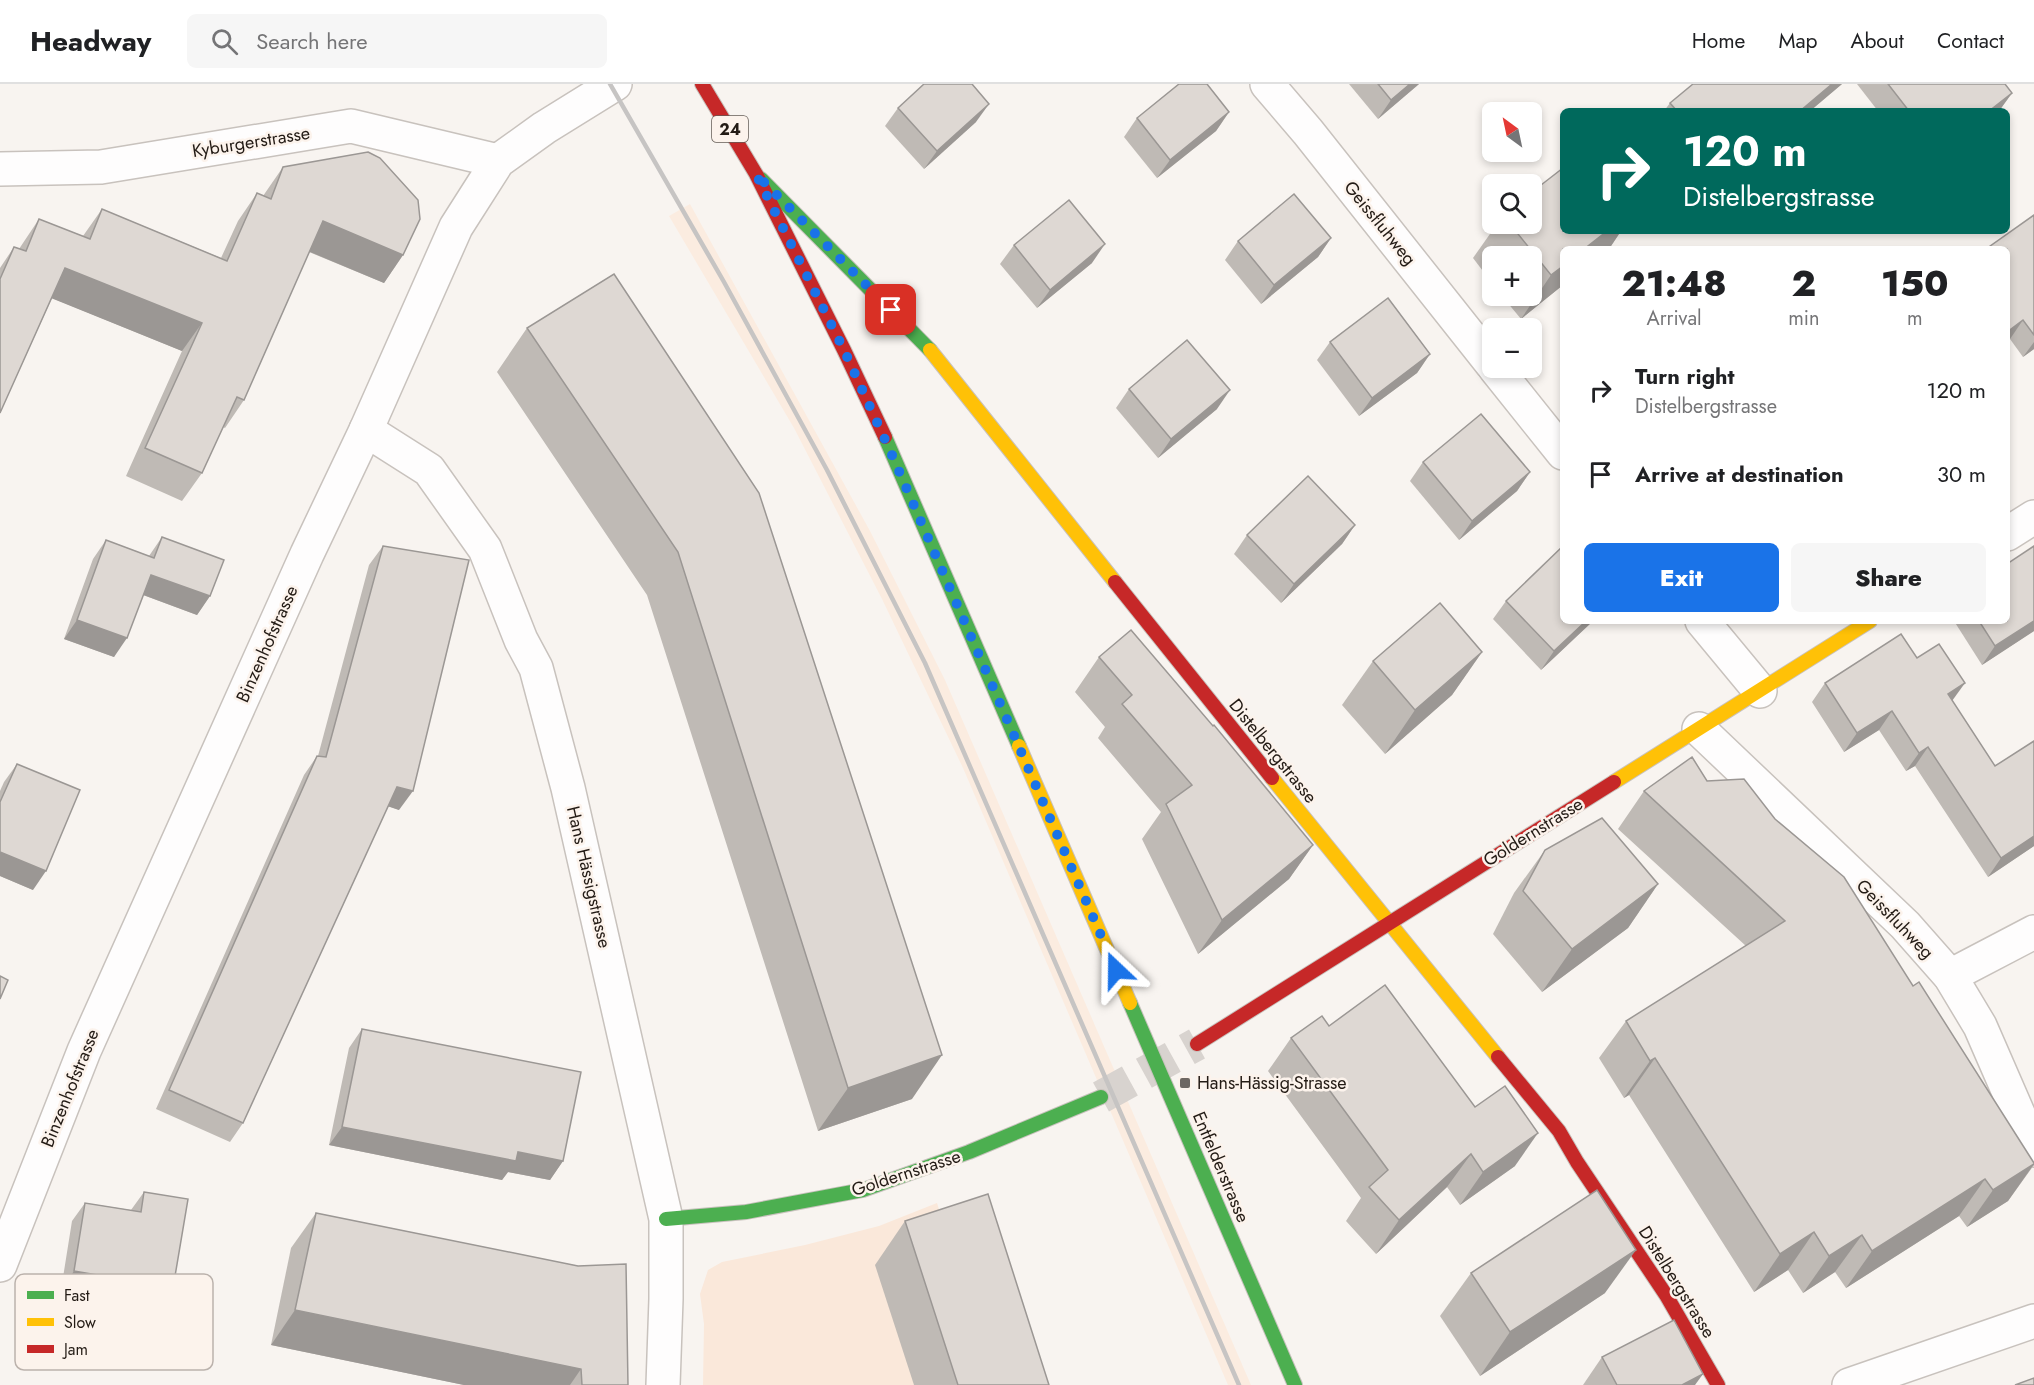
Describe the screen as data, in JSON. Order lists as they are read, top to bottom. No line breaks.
{"streets":{"street":["24","Kyburgerstrasse","Geissfluhweg","Binzenhofstrasse","Distelbergstrasse","Goldernstrasse","Hans Hässigstrasse","Entfelderstrasse"]},"crossings":[["Kyburgerstrasse","Binzenhofstrasse"],["Geissfluhweg","Goldernstrasse"],["Binzenhofstrasse","Hans Hässigstrasse"],["Distelbergstrasse","Goldernstrasse"],["Distelbergstrasse","Entfelderstrasse"],["Goldernstrasse","Hans Hässigstrasse"]],"places":{"transit":["Hans-Hässig-Strasse"]},"legend":["Fast","Slow","Jam"],"north":"top left","page":{"header":"Headway","search":"Search here","nav":["Home","Map","About","Contact"],"map_buttons":["+","−"],"turn":["120 m","Distelbergstrasse"],"eta":["21:48","Arrival","2","min","150","m"],"list":[{"name":"Turn right","note":"Distelbergstrasse","value":"120 m"},{"name":"Arrive at destination","value":"30 m"}],"buttons":["Exit","Share"]}}
